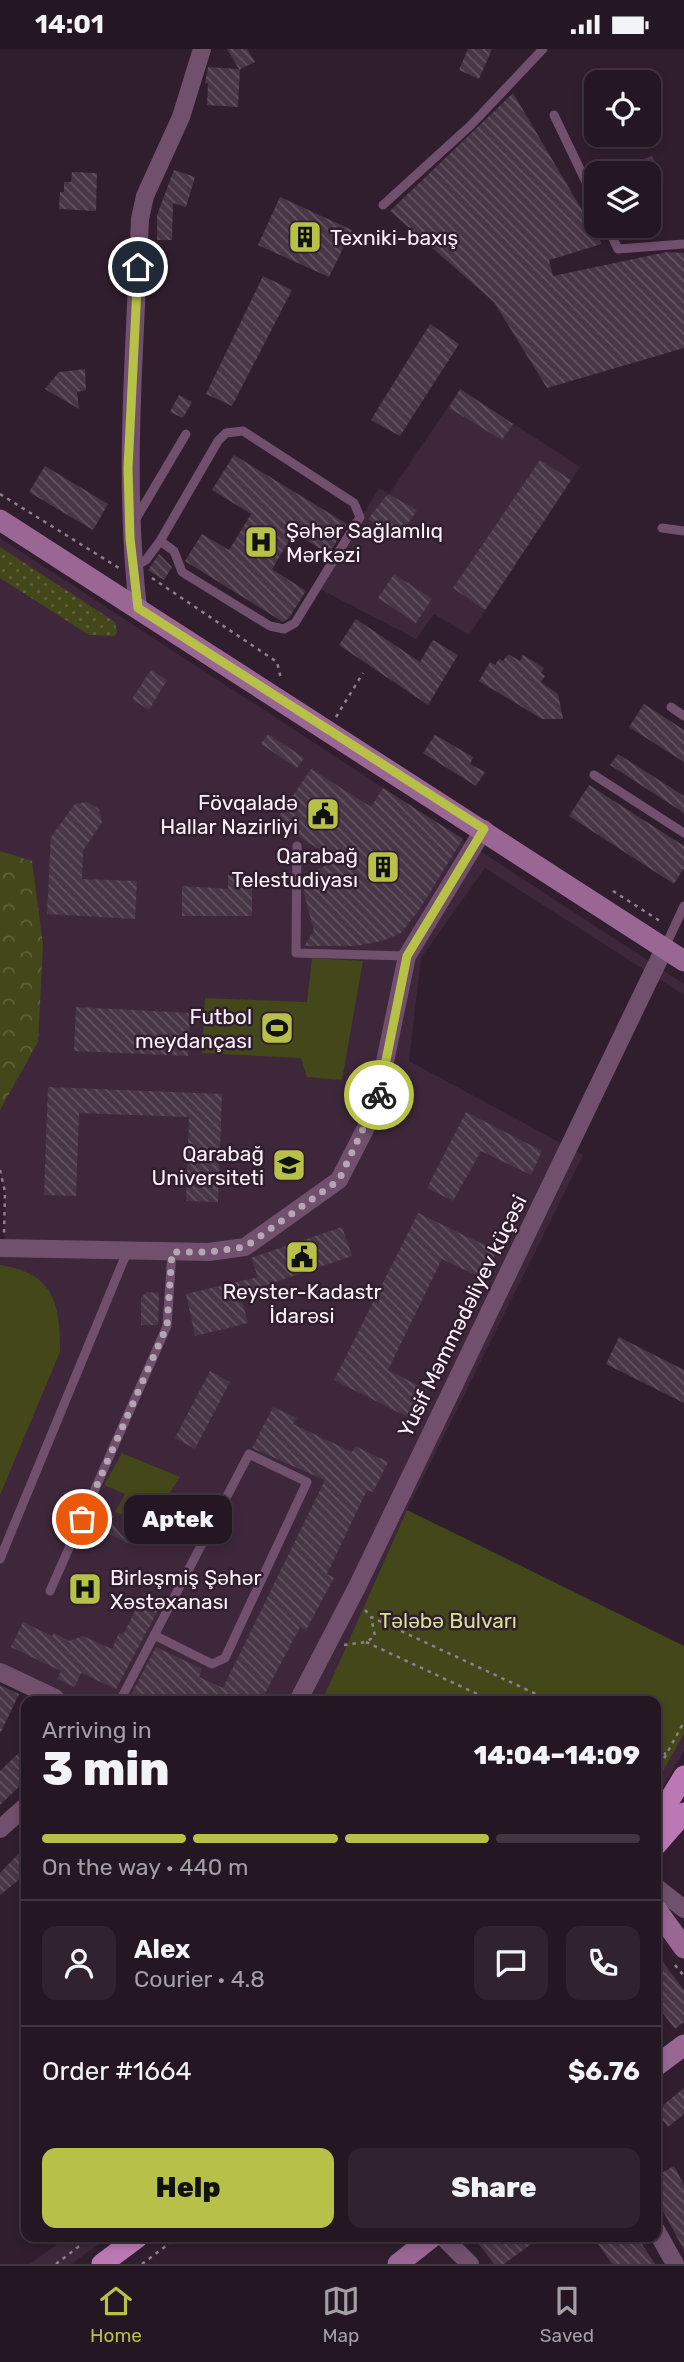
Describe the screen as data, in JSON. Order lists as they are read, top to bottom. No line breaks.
{"streets":{"street":["Yusif Məmmədəliyev küçəsi"]},"parks":["Tələbə Bulvarı"],"places":{"building":["Texniki-baxış","Qarabağ Telestudiyası"],"hospital":["Şəhər Sağlamlıq Mərkəzi","Birləşmiş Şəhər Xəstəxanası"],"public building":["Fövqaladə Hallar Nazirliyi","Reyster-Kadastr İdarəsi"],"sports":["Futbol meydançası"],"school or university":["Qarabağ Universiteti"],"other":["Aptek"]},"page":{"status":"14:01","bubble":"Aptek","heading":["3 min","Arriving in","14:04–14:09"],"panel":["Alex","Courier · 4.8","Order #1664","$6.76"],"bar":"On the way · 440 m","buttons":["Help","Share"],"tabs":["Home","Map","Saved"]}}
